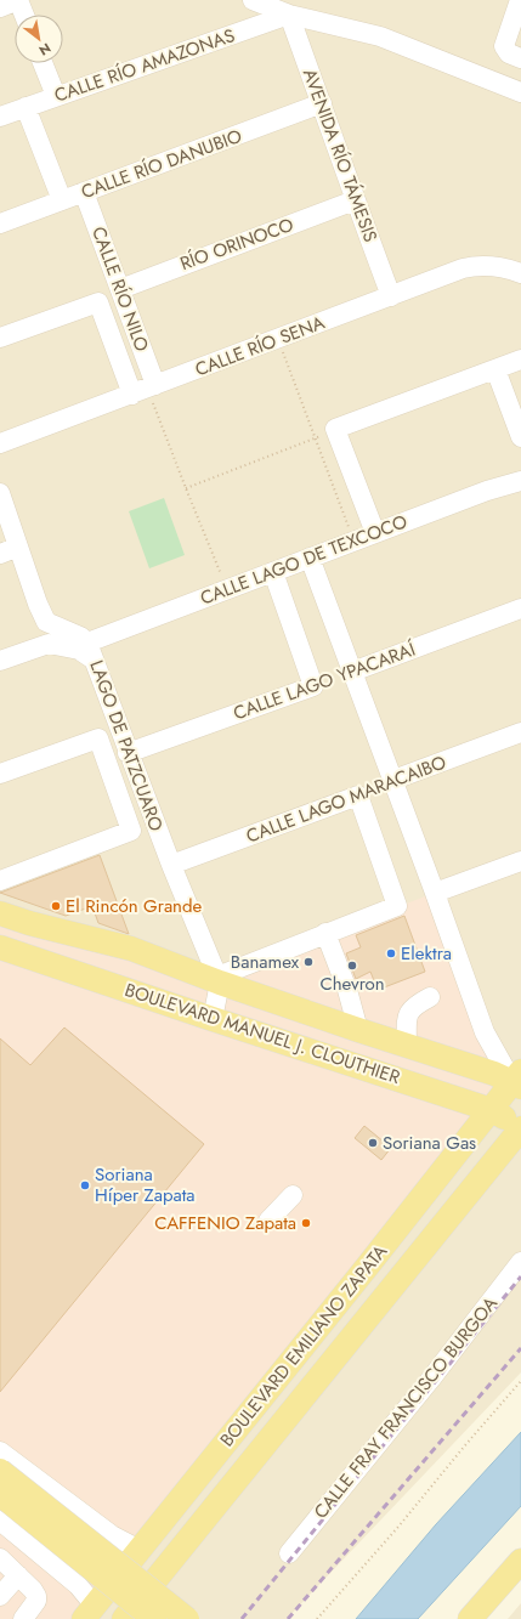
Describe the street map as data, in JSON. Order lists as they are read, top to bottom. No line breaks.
{"streets":{"main road":["BOULEVARD MANUEL J. CLOUTHIER","BOULEVARD EMILIANO ZAPATA"],"street":["CALLE RÍO AMAZONAS","AVENIDA RÍO TÁMESIS","CALLE RÍO DANUBIO","RÍO ORINOCO","CALLE RÍO NILO","CALLE RÍO SENA","CALLE LAGO DE TEXCOCO","CALLE LAGO YPACARAÍ","LAGO DE PATZCUARO","CALLE LAGO MARACAIBO","CALLE FRAY FRANCISCO BURGOA"]},"crossings":[["CALLE RÍO AMAZONAS","AVENIDA RÍO TÁMESIS"],["AVENIDA RÍO TÁMESIS","CALLE RÍO DANUBIO"],["AVENIDA RÍO TÁMESIS","RÍO ORINOCO"],["AVENIDA RÍO TÁMESIS","CALLE RÍO SENA"],["CALLE RÍO DANUBIO","CALLE RÍO NILO"],["RÍO ORINOCO","CALLE RÍO NILO"],["CALLE RÍO NILO","CALLE RÍO SENA"],["CALLE LAGO DE TEXCOCO","CALLE LAGO YPACARAÍ"],["CALLE LAGO DE TEXCOCO","LAGO DE PATZCUARO"],["CALLE LAGO YPACARAÍ","LAGO DE PATZCUARO"],["LAGO DE PATZCUARO","CALLE LAGO MARACAIBO"],["LAGO DE PATZCUARO","BOULEVARD MANUEL J. CLOUTHIER"],["BOULEVARD MANUEL J. CLOUTHIER","BOULEVARD EMILIANO ZAPATA"]],"places":["El Rincón Grande","Elektra","Banamex","Chevron","Soriana Gas","Soriana Híper Zapata","CAFFENIO Zapata"],"north":"bottom right"}
